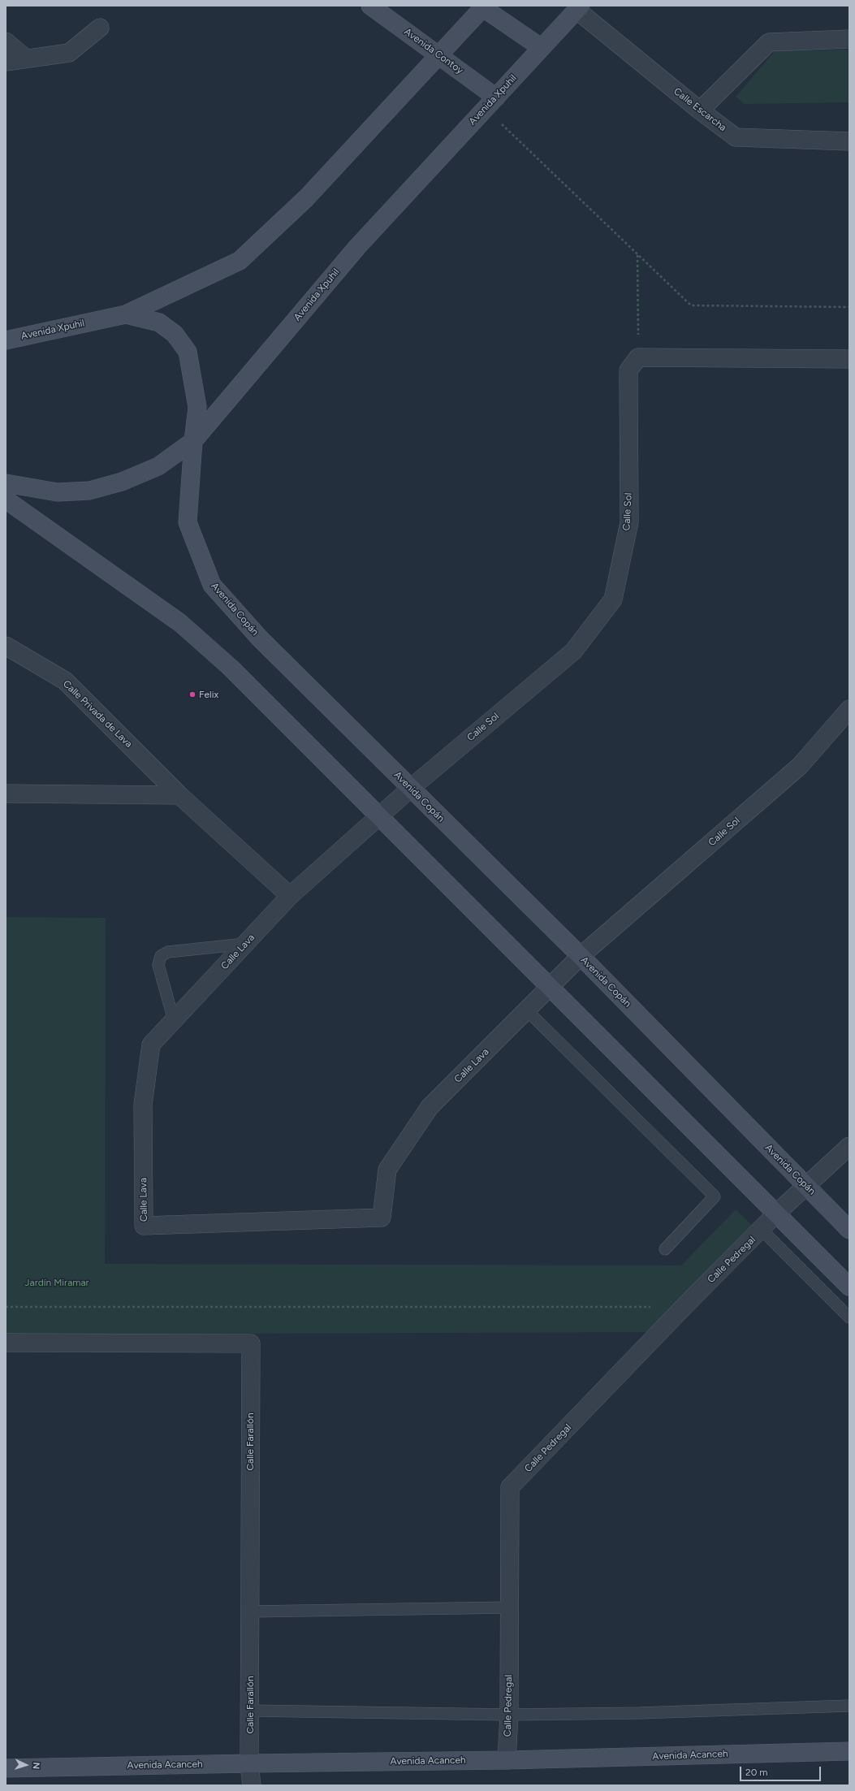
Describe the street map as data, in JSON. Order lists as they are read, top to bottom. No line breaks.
{"streets":{"street":["Avenida Contoy","Avenida Xpuhil","Calle Escarcha","Calle Sol","Avenida Copán","Calle Privada de Lava","Calle Lava","Calle Pedregal","Calle Farallón","Avenida Acanceh"]},"crossings":[["Avenida Contoy","Avenida Xpuhil"],["Avenida Xpuhil","Calle Escarcha"],["Avenida Xpuhil","Avenida Copán"],["Calle Sol","Avenida Copán"],["Calle Sol","Calle Lava"],["Avenida Copán","Calle Lava"],["Avenida Copán","Calle Pedregal"],["Calle Privada de Lava","Calle Lava"],["Calle Pedregal","Avenida Acanceh"],["Calle Farallón","Avenida Acanceh"]],"parks":["Jardín Miramar"],"places":["Felix"],"scale_bar":"20 m","north":"right"}
